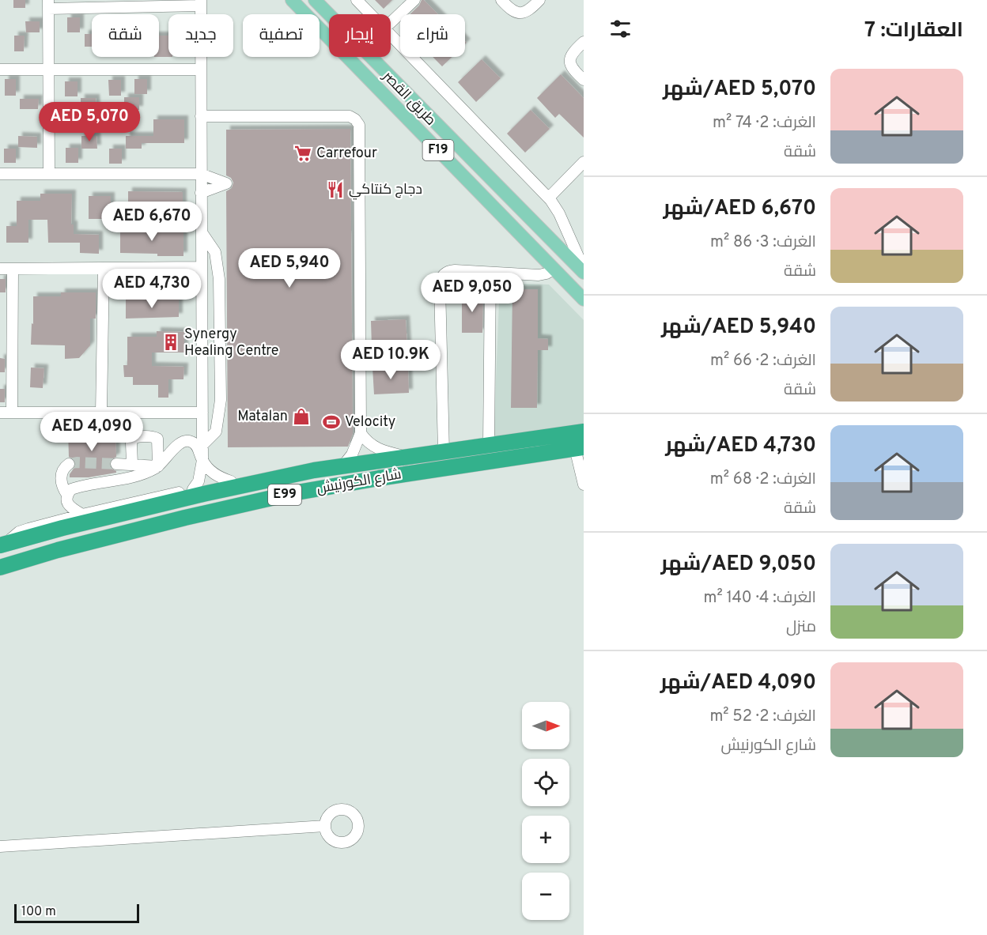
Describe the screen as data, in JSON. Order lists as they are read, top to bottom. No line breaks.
{"streets":{"highway":["شارع الكورنيش","E99"],"main road":["طريق القصر","F19"]},"places":{"supermarket":["Carrefour"],"restaurant":["دجاج كنتاكي"],"building":["Synergy Healing Centre"],"shop":["Matalan"],"sports":["Velocity"]},"scale_bar":"100 m","north":"right","page":{"heading":"العقارات: 7","chip":["شراء","إيجار","تصفية","جديد","شقة"],"list":[{"name":"AED 5,070/شهر","note":"الغرف: 2 · 74 m² · شقة"},{"name":"AED 6,670/شهر","note":"الغرف: 3 · 86 m² · شقة"},{"name":"AED 5,940/شهر","note":"الغرف: 2 · 66 m² · شقة"},{"name":"AED 4,730/شهر","note":"الغرف: 2 · 68 m² · شقة"},{"name":"AED 9,050/شهر","note":"الغرف: 4 · 140 m² · منزل"},{"name":"AED 4,090/شهر","note":"الغرف: 2 · 52 m² · شارع الكورنيش"}],"price":["AED 5,070","AED 6,670","AED 5,940","AED 4,730","AED 9,050","AED 10.9K","AED 4,090"],"map_buttons":["+","−"],"scale":"100 m"}}
